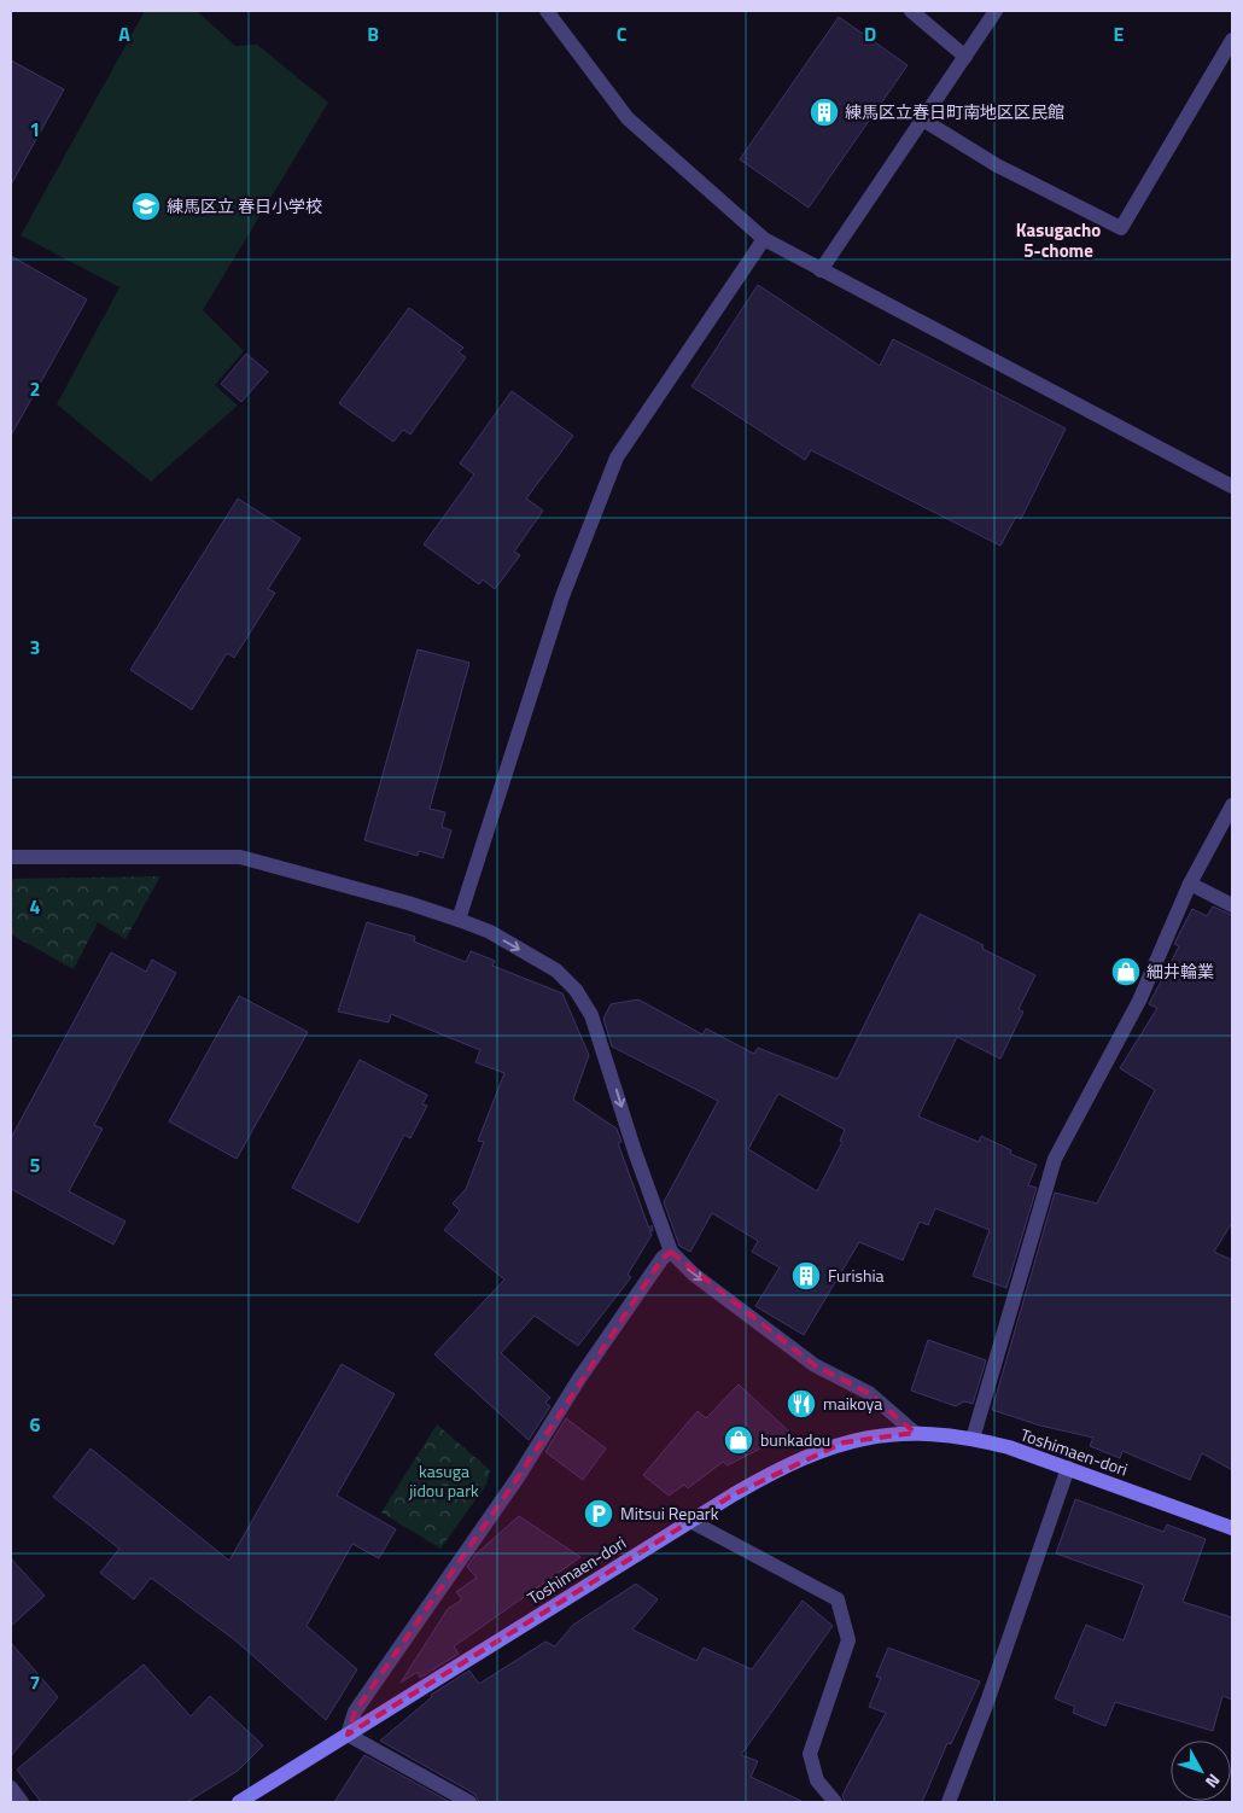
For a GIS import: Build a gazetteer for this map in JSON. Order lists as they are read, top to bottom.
{
  "streets": {
    "street": ["Toshimaen-dori"]
  },
  "districts": ["Kasugacho 5-chome"],
  "parks": ["kasuga jidou park"],
  "places": {
    "building": ["練馬区立春日町南地区区民館", "Furishia"],
    "school or university": ["練馬区立 春日小学校"],
    "shop": ["細井輪業", "bunkadou"],
    "restaurant": ["maikoya"],
    "parking": ["Mitsui Repark"]
  },
  "north": "bottom right",
  "grid": {
    "columns": [
      "A",
      "B",
      "C",
      "D",
      "E"
    ],
    "rows": [
      "1",
      "2",
      "3",
      "4",
      "5",
      "6",
      "7"
    ]
  }
}
